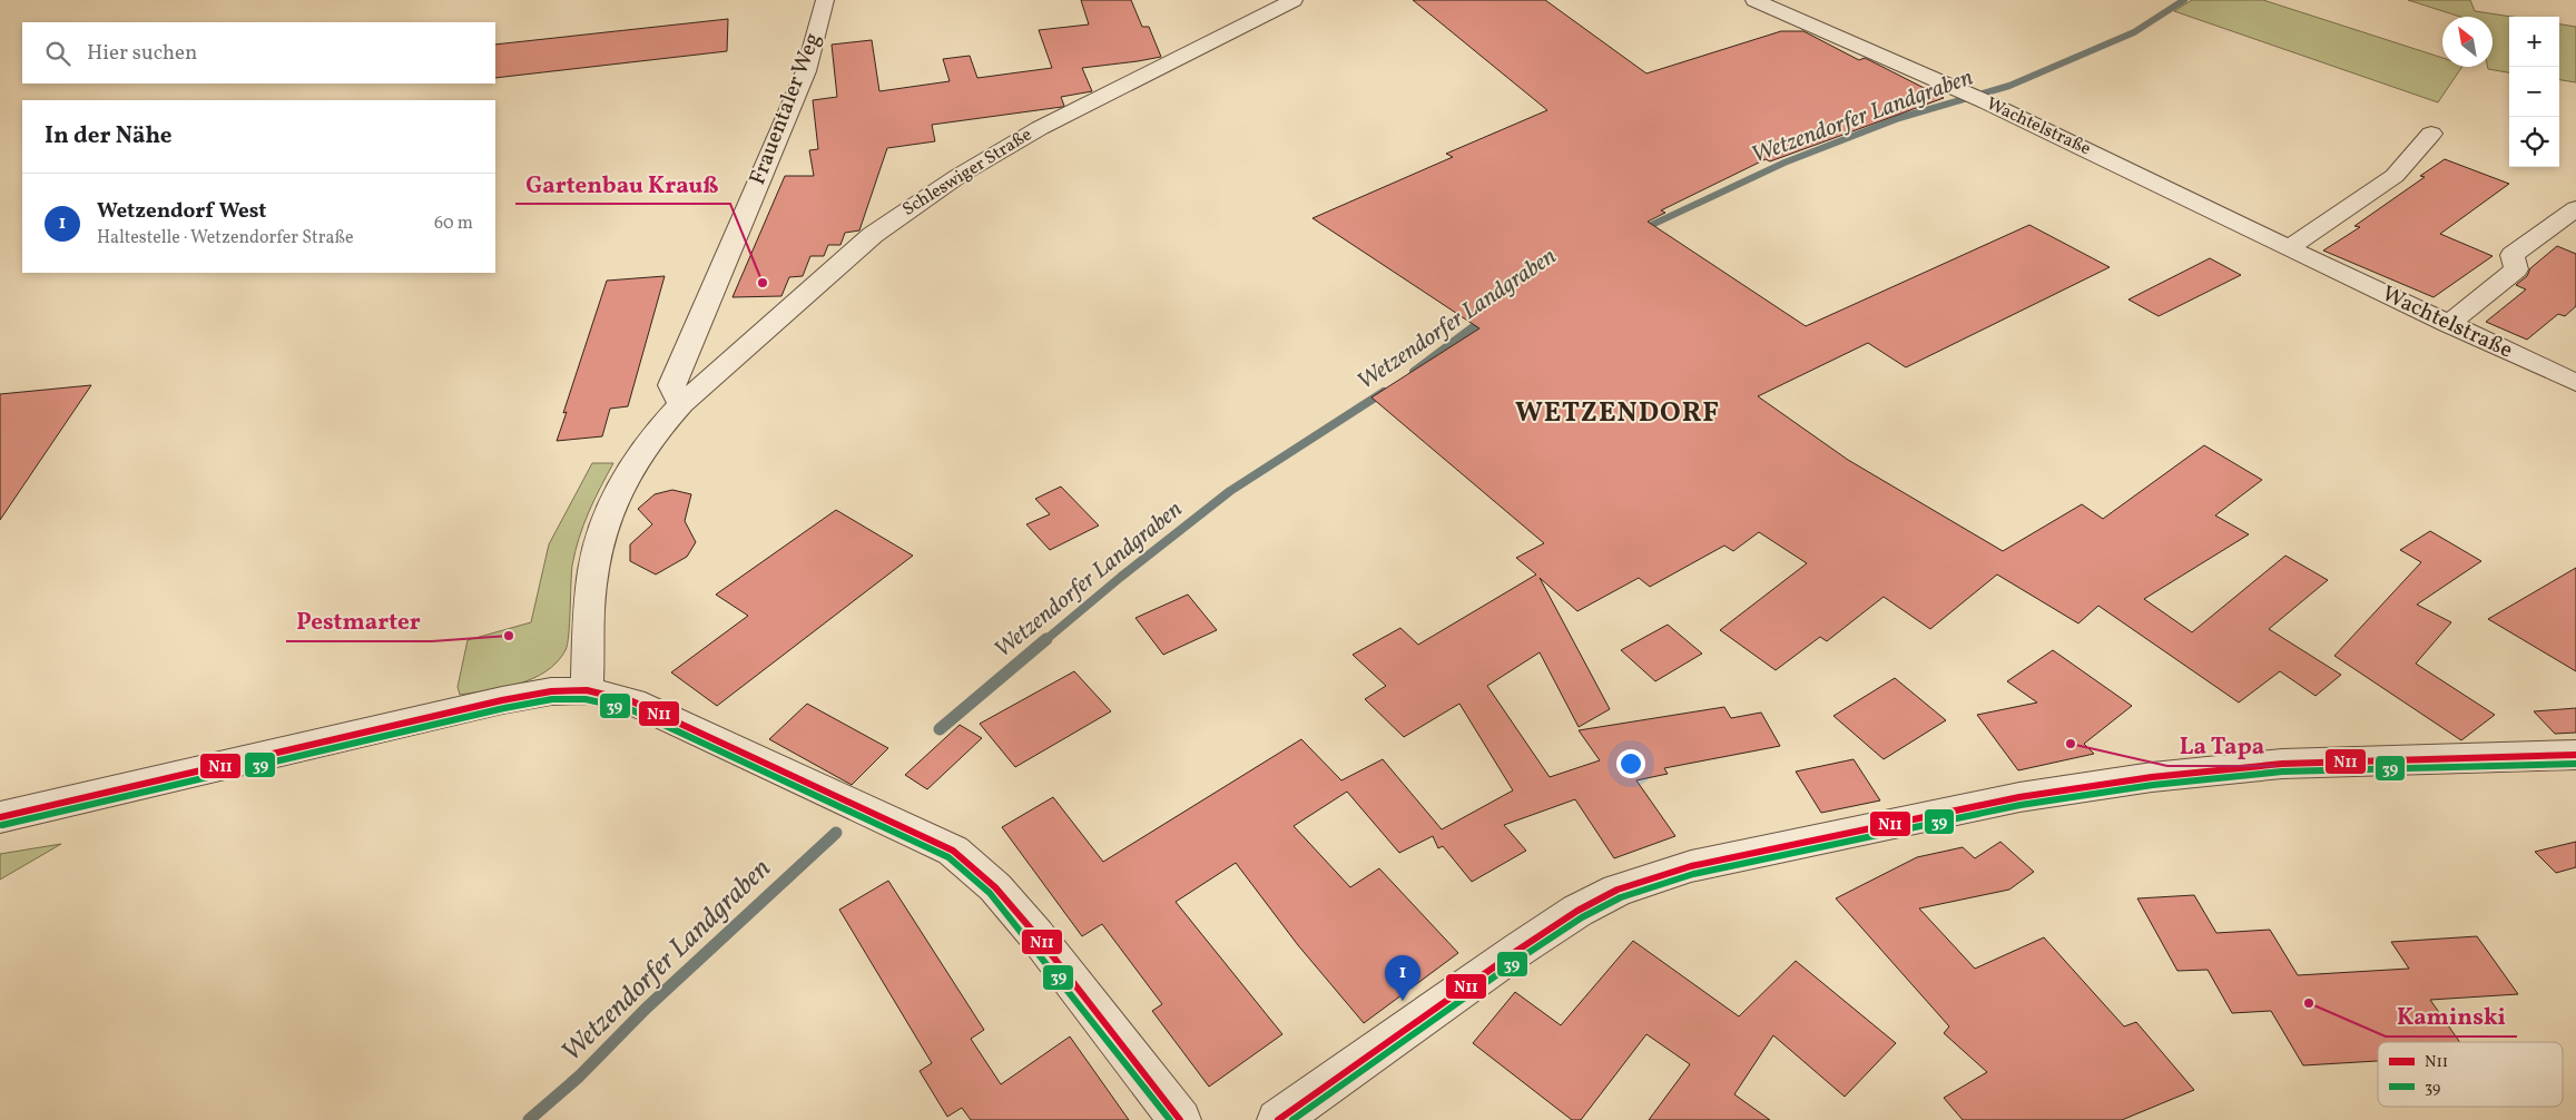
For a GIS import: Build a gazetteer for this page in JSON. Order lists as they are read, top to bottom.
{
  "streets": {
    "street": ["Frauentaler Weg", "Wachtelstraße", "Schleswiger Straße"]
  },
  "crossings": [
    ["Frauentaler Weg", "Schleswiger Straße"]
  ],
  "districts": ["WETZENDORF"],
  "water": ["Wetzendorfer Landgraben"],
  "places": [
    "Gartenbau Krauß",
    "Pestmarter",
    "La Tapa",
    "Kaminski"
  ],
  "lines": ["transit line N11", "transit line 39"],
  "legend": ["N11", "39"],
  "north": "top left",
  "page": {
    "map_buttons": ["+", "−"],
    "search": "Hier suchen",
    "heading": "In der Nähe",
    "list": [
      {
        "mark": "1",
        "name": "Wetzendorf West",
        "note": "Haltestelle · Wetzendorfer Straße",
        "value": "60 m"
      }
    ],
    "pins": "1"
  }
}
